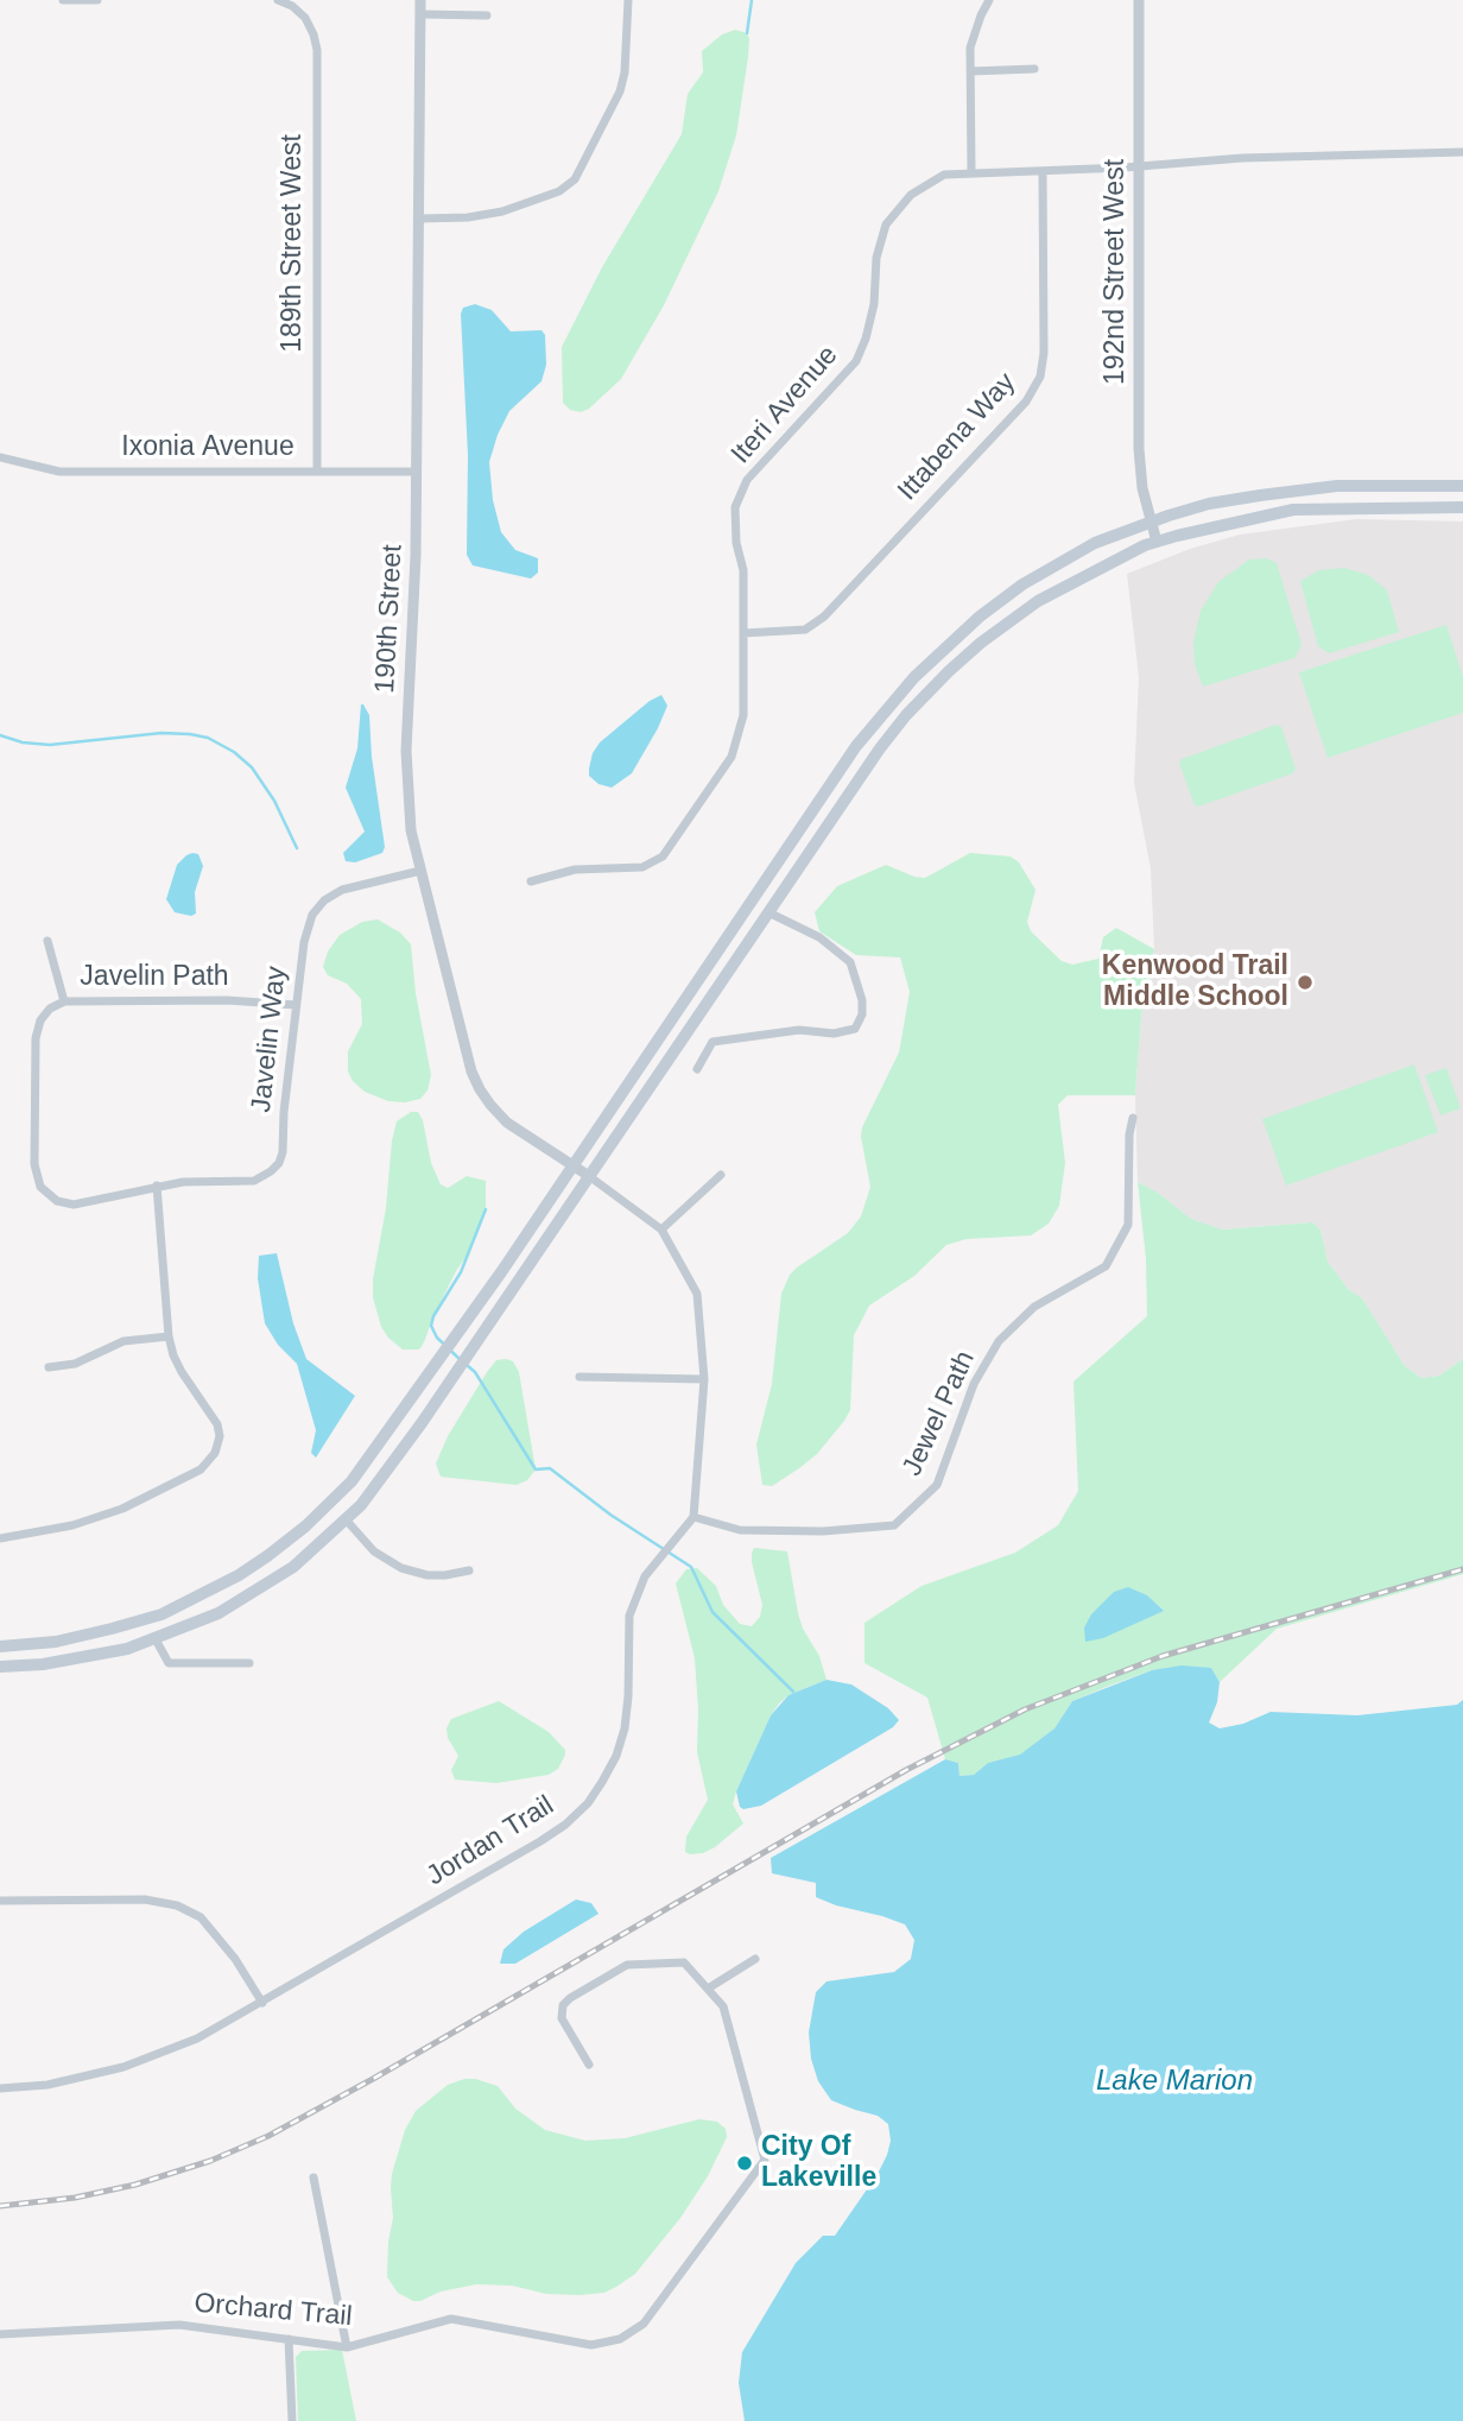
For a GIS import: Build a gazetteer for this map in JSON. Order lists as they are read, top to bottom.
{
  "streets": {
    "street": [
      "189th Street West",
      "192nd Street West",
      "Iteri Avenue",
      "Ittabena Way",
      "Ixonia Avenue",
      "190th Street",
      "Javelin Path",
      "Javelin Way",
      "Jewel Path",
      "Jordan Trail",
      "Orchard Trail"
    ]
  },
  "crossings": [
    ["189th Street West", "Ixonia Avenue"],
    ["192nd Street West", "Iteri Avenue"],
    ["Iteri Avenue", "Ittabena Way"],
    ["Ixonia Avenue", "190th Street"],
    ["190th Street", "Javelin Way"],
    ["Javelin Path", "Javelin Way"],
    ["Jewel Path", "Jordan Trail"]
  ],
  "water": ["Lake Marion"],
  "places": ["Kenwood Trail Middle School", "City Of Lakeville"]
}
